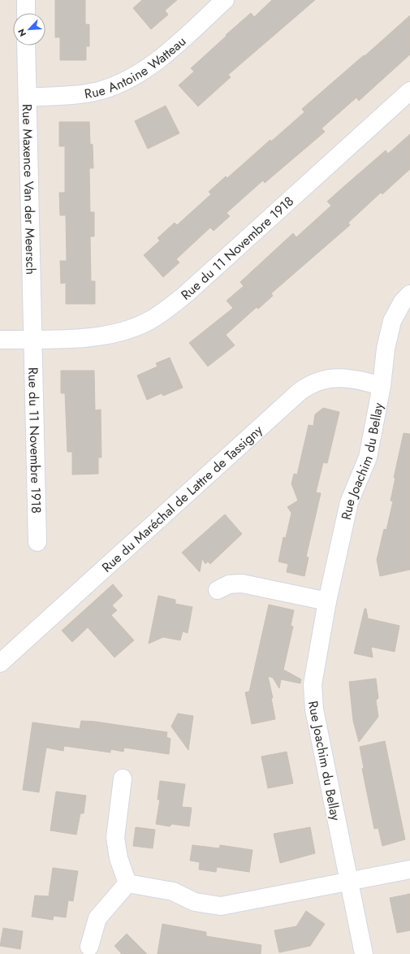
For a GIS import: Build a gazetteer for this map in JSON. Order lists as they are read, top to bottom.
{
  "streets": {
    "street": [
      "Rue Antoine Watteau",
      "Rue Maxence Van der Meersch",
      "Rue du 11 Novembre 1918",
      "Rue Joachim du Bellay",
      "Rue du Maréchal de Lattre de Tassigny"
    ]
  },
  "crossings": [
    ["Rue Antoine Watteau", "Rue Maxence Van der Meersch"],
    ["Rue Maxence Van der Meersch", "Rue du 11 Novembre 1918"],
    ["Rue Joachim du Bellay", "Rue du Maréchal de Lattre de Tassigny"]
  ],
  "north": "bottom left"
}
